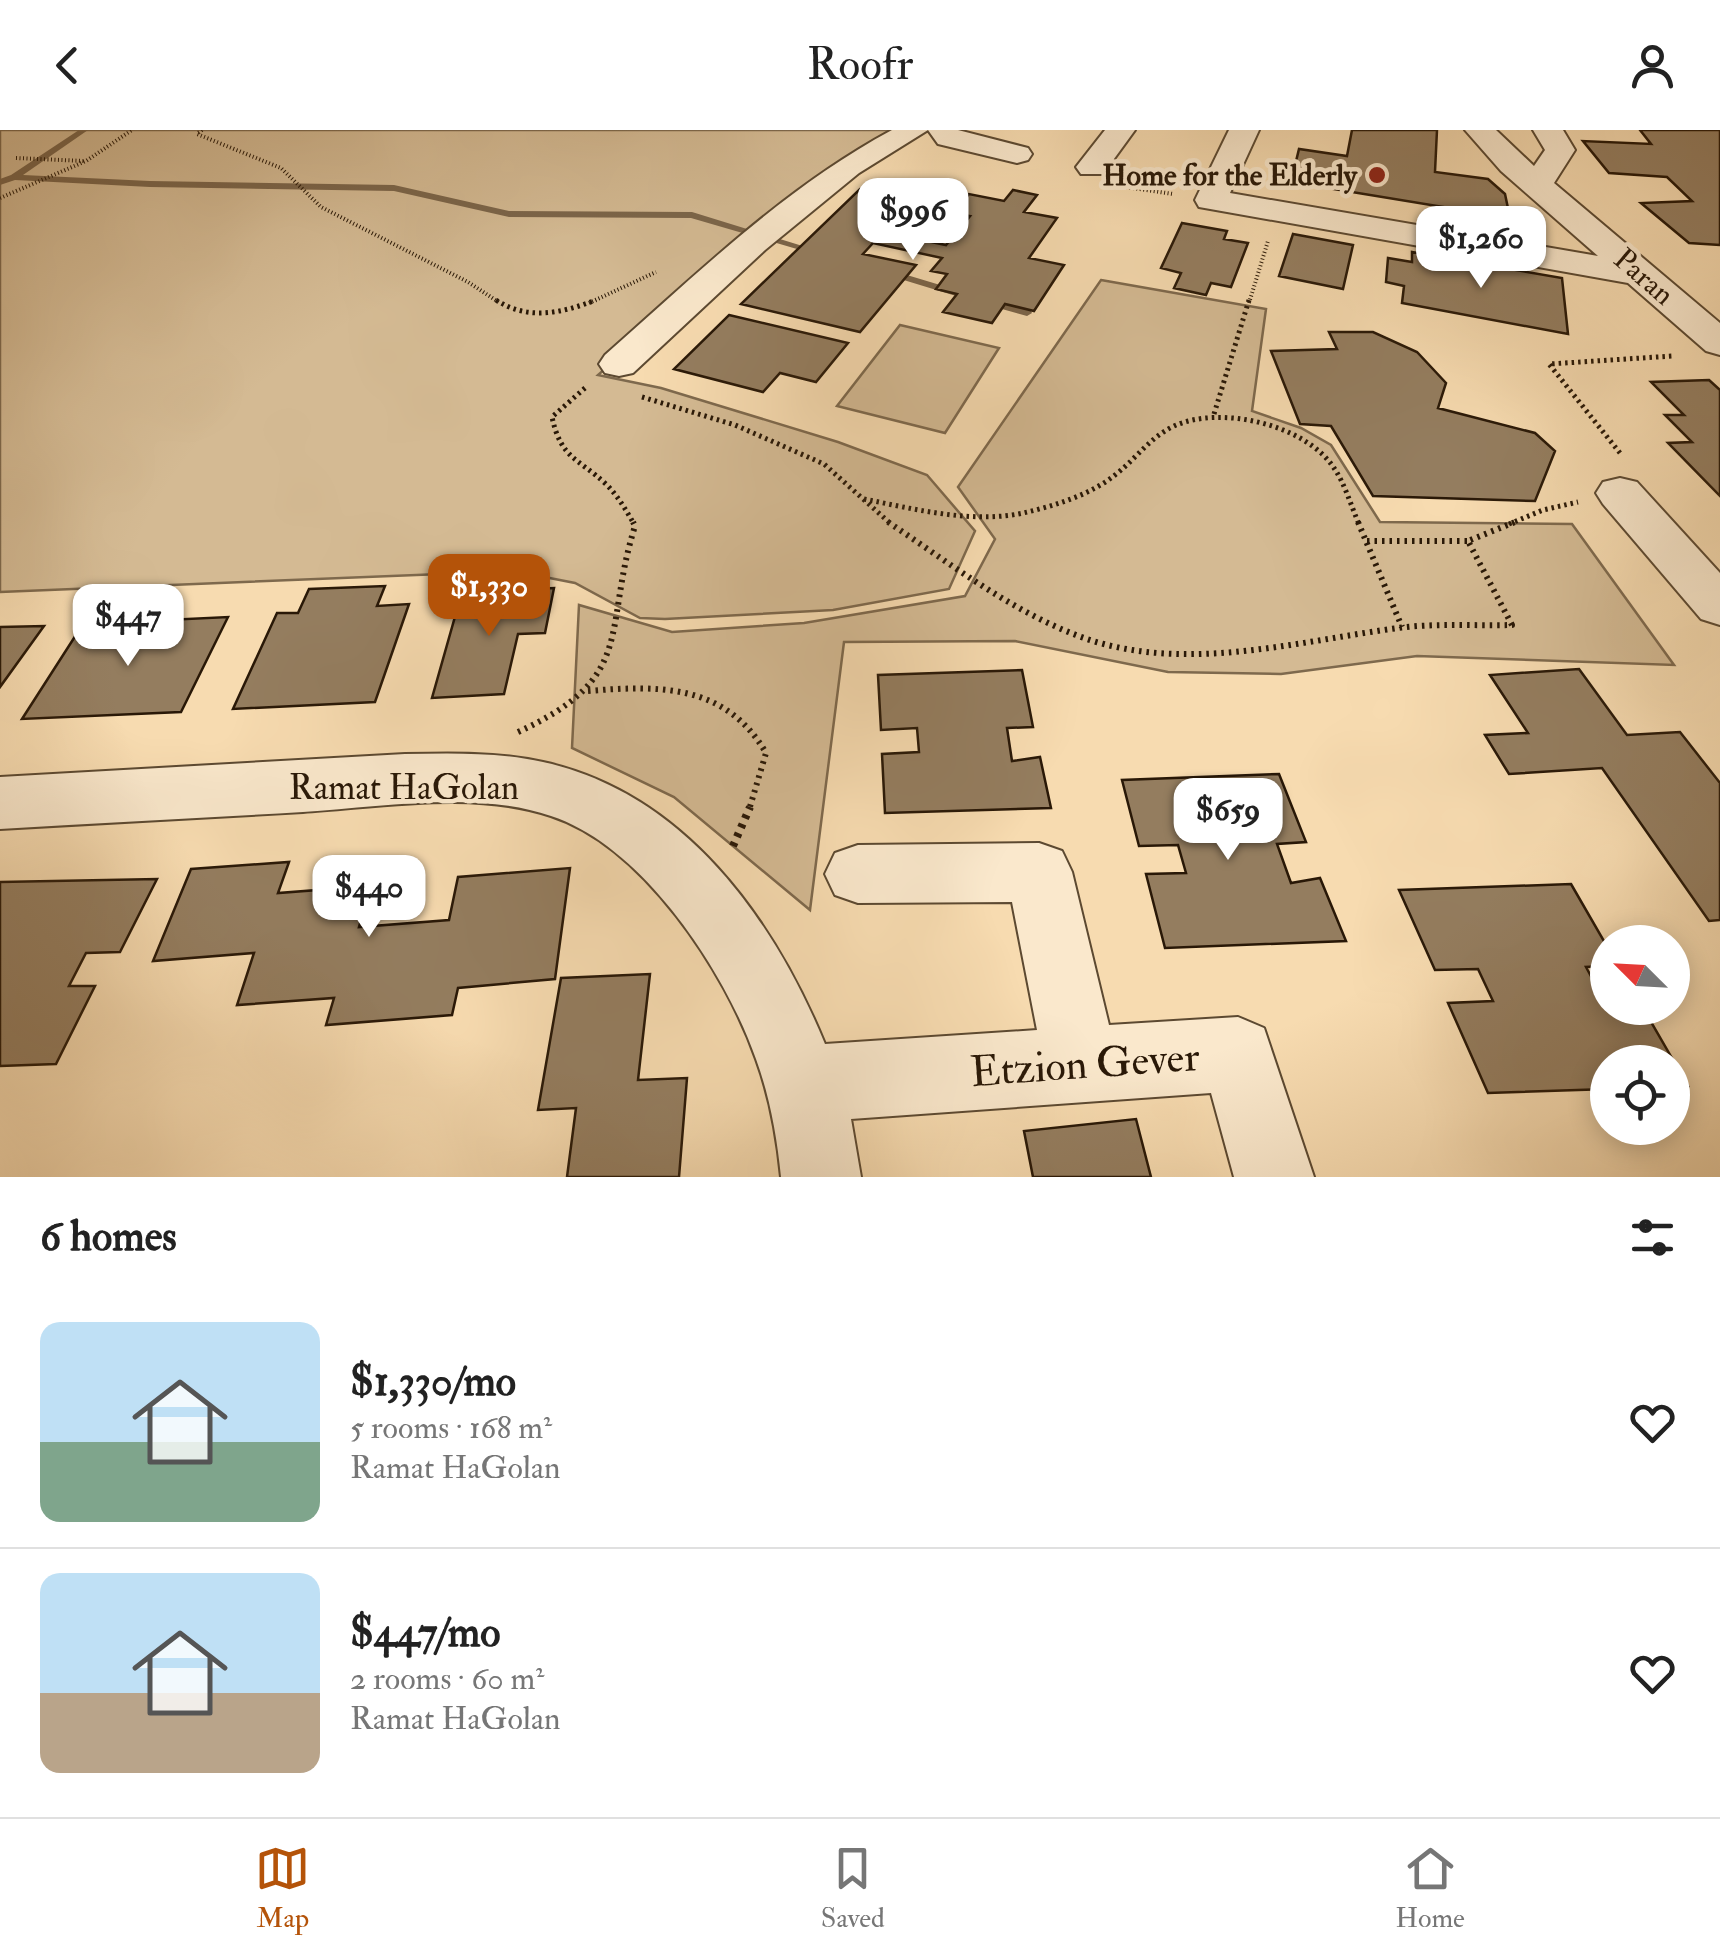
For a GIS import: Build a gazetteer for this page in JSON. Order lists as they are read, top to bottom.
{
  "streets": {
    "street": ["Paran", "Ramat HaGolan", "Etzion Gever"]
  },
  "crossings": [
    ["Ramat HaGolan", "Etzion Gever"]
  ],
  "places": ["Home for the Elderly"],
  "north": "top left",
  "page": {
    "header": "Roofr",
    "price": [
      "$996",
      "$1,260",
      "$1,330",
      "$447",
      "$659",
      "$440"
    ],
    "heading": "6 homes",
    "list": [
      {
        "name": "$1,330/mo",
        "note": "5 rooms · 168 m² · Ramat HaGolan"
      },
      {
        "name": "$447/mo",
        "note": "2 rooms · 60 m² · Ramat HaGolan"
      }
    ],
    "tabs": ["Map", "Saved", "Home"]
  }
}
